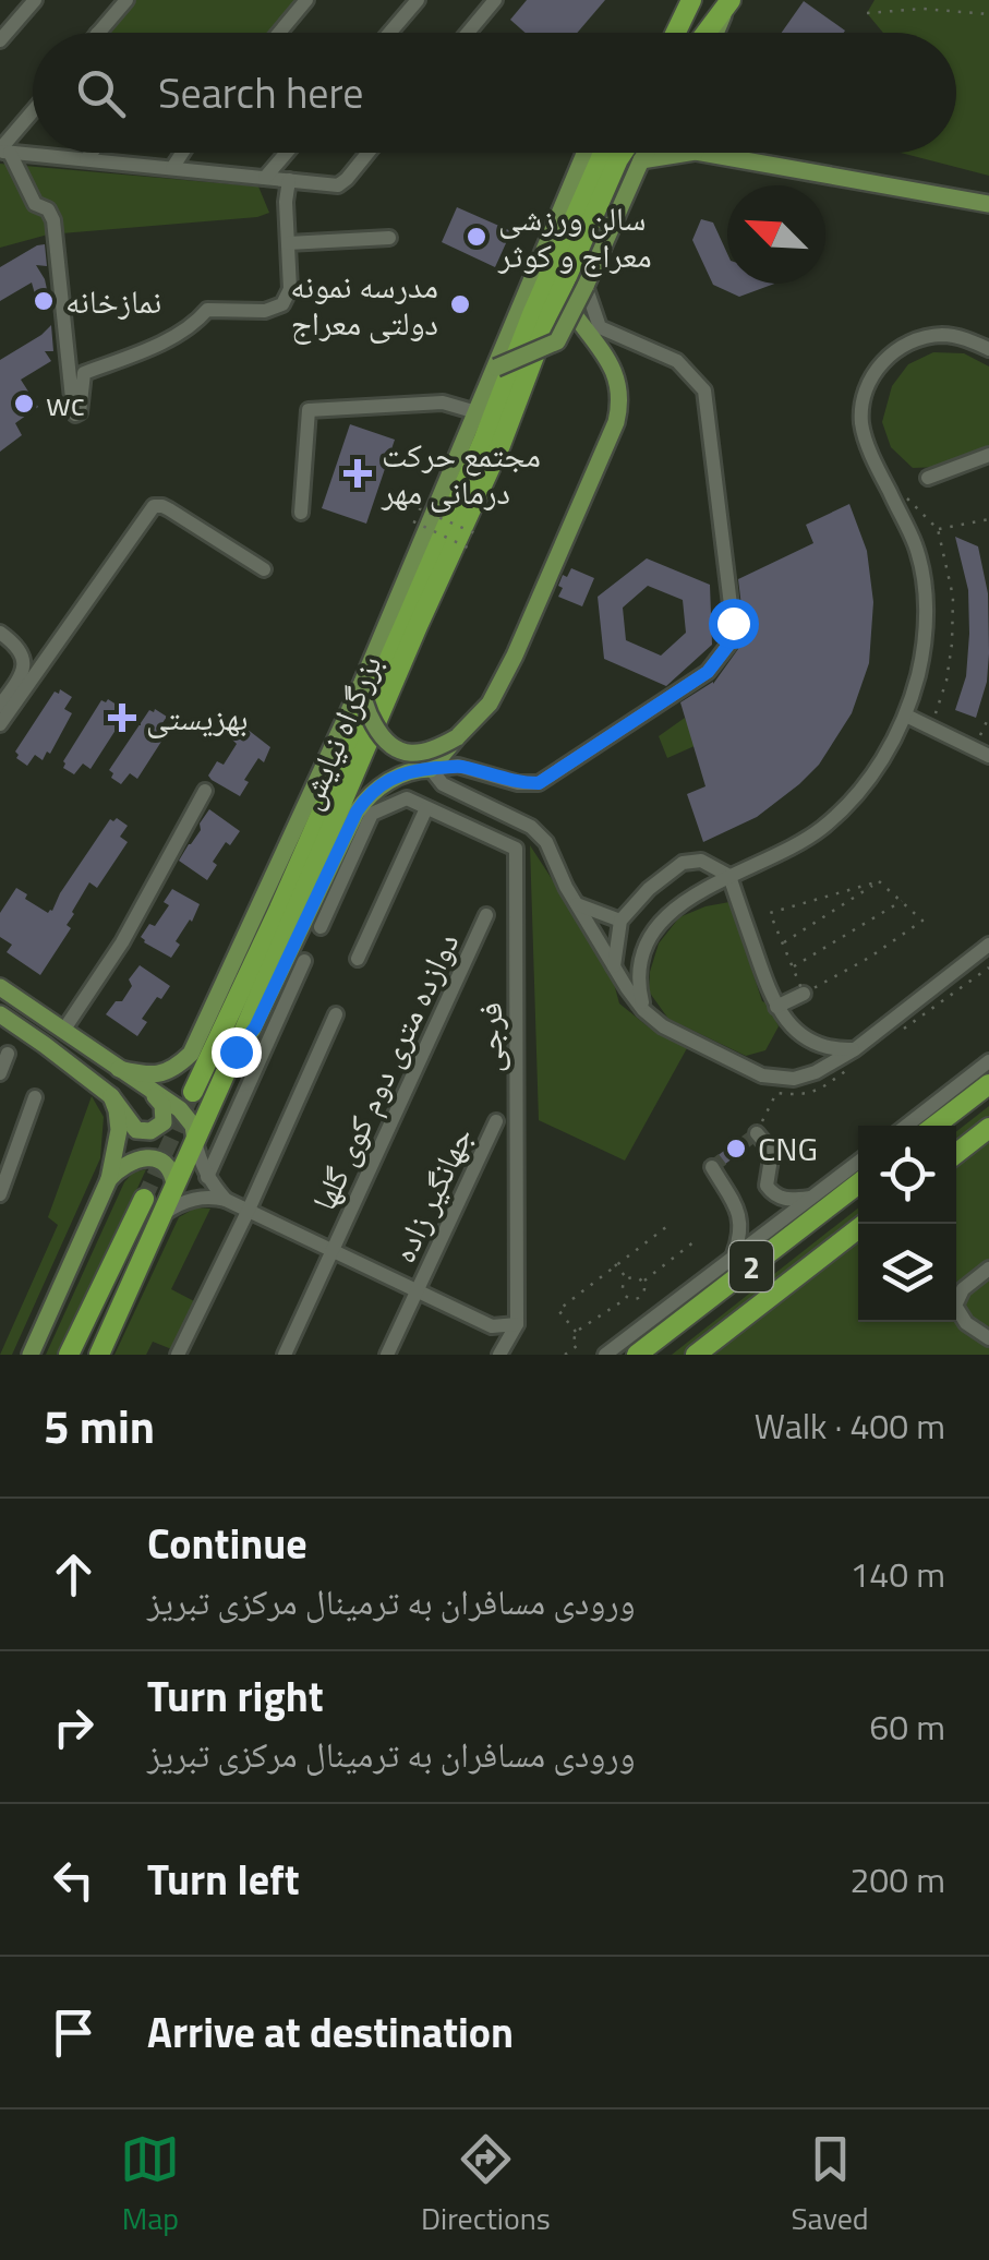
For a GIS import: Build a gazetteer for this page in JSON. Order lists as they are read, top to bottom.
{
  "streets": {
    "highway": ["بزرگراه نیایش", "2"],
    "street": ["فرجی", "دوازده متری دوم کوی گلها", "جهانگیر زاده"]
  },
  "places": {
    "other": [
      "سالن ورزشی معراج و کوثر",
      "نمازخانه",
      "مدرسه نمونه دولتی معراج",
      "wc",
      "CNG"
    ],
    "health": ["مجتمع حرکت درمانی مهر", "بهزیستی"]
  },
  "north": "top left",
  "page": {
    "search": "Search here",
    "heading": ["5 min", "Walk · 400 m"],
    "list": [
      ["Continue", "ورودی مسافران به ترمینال مرکزی تبریز", "140 m"],
      ["Turn right", "ورودی مسافران به ترمینال مرکزی تبریز", "60 m"],
      ["Turn left", "200 m"],
      "Arrive at destination"
    ],
    "nav": ["Map", "Directions", "Saved"]
  }
}
